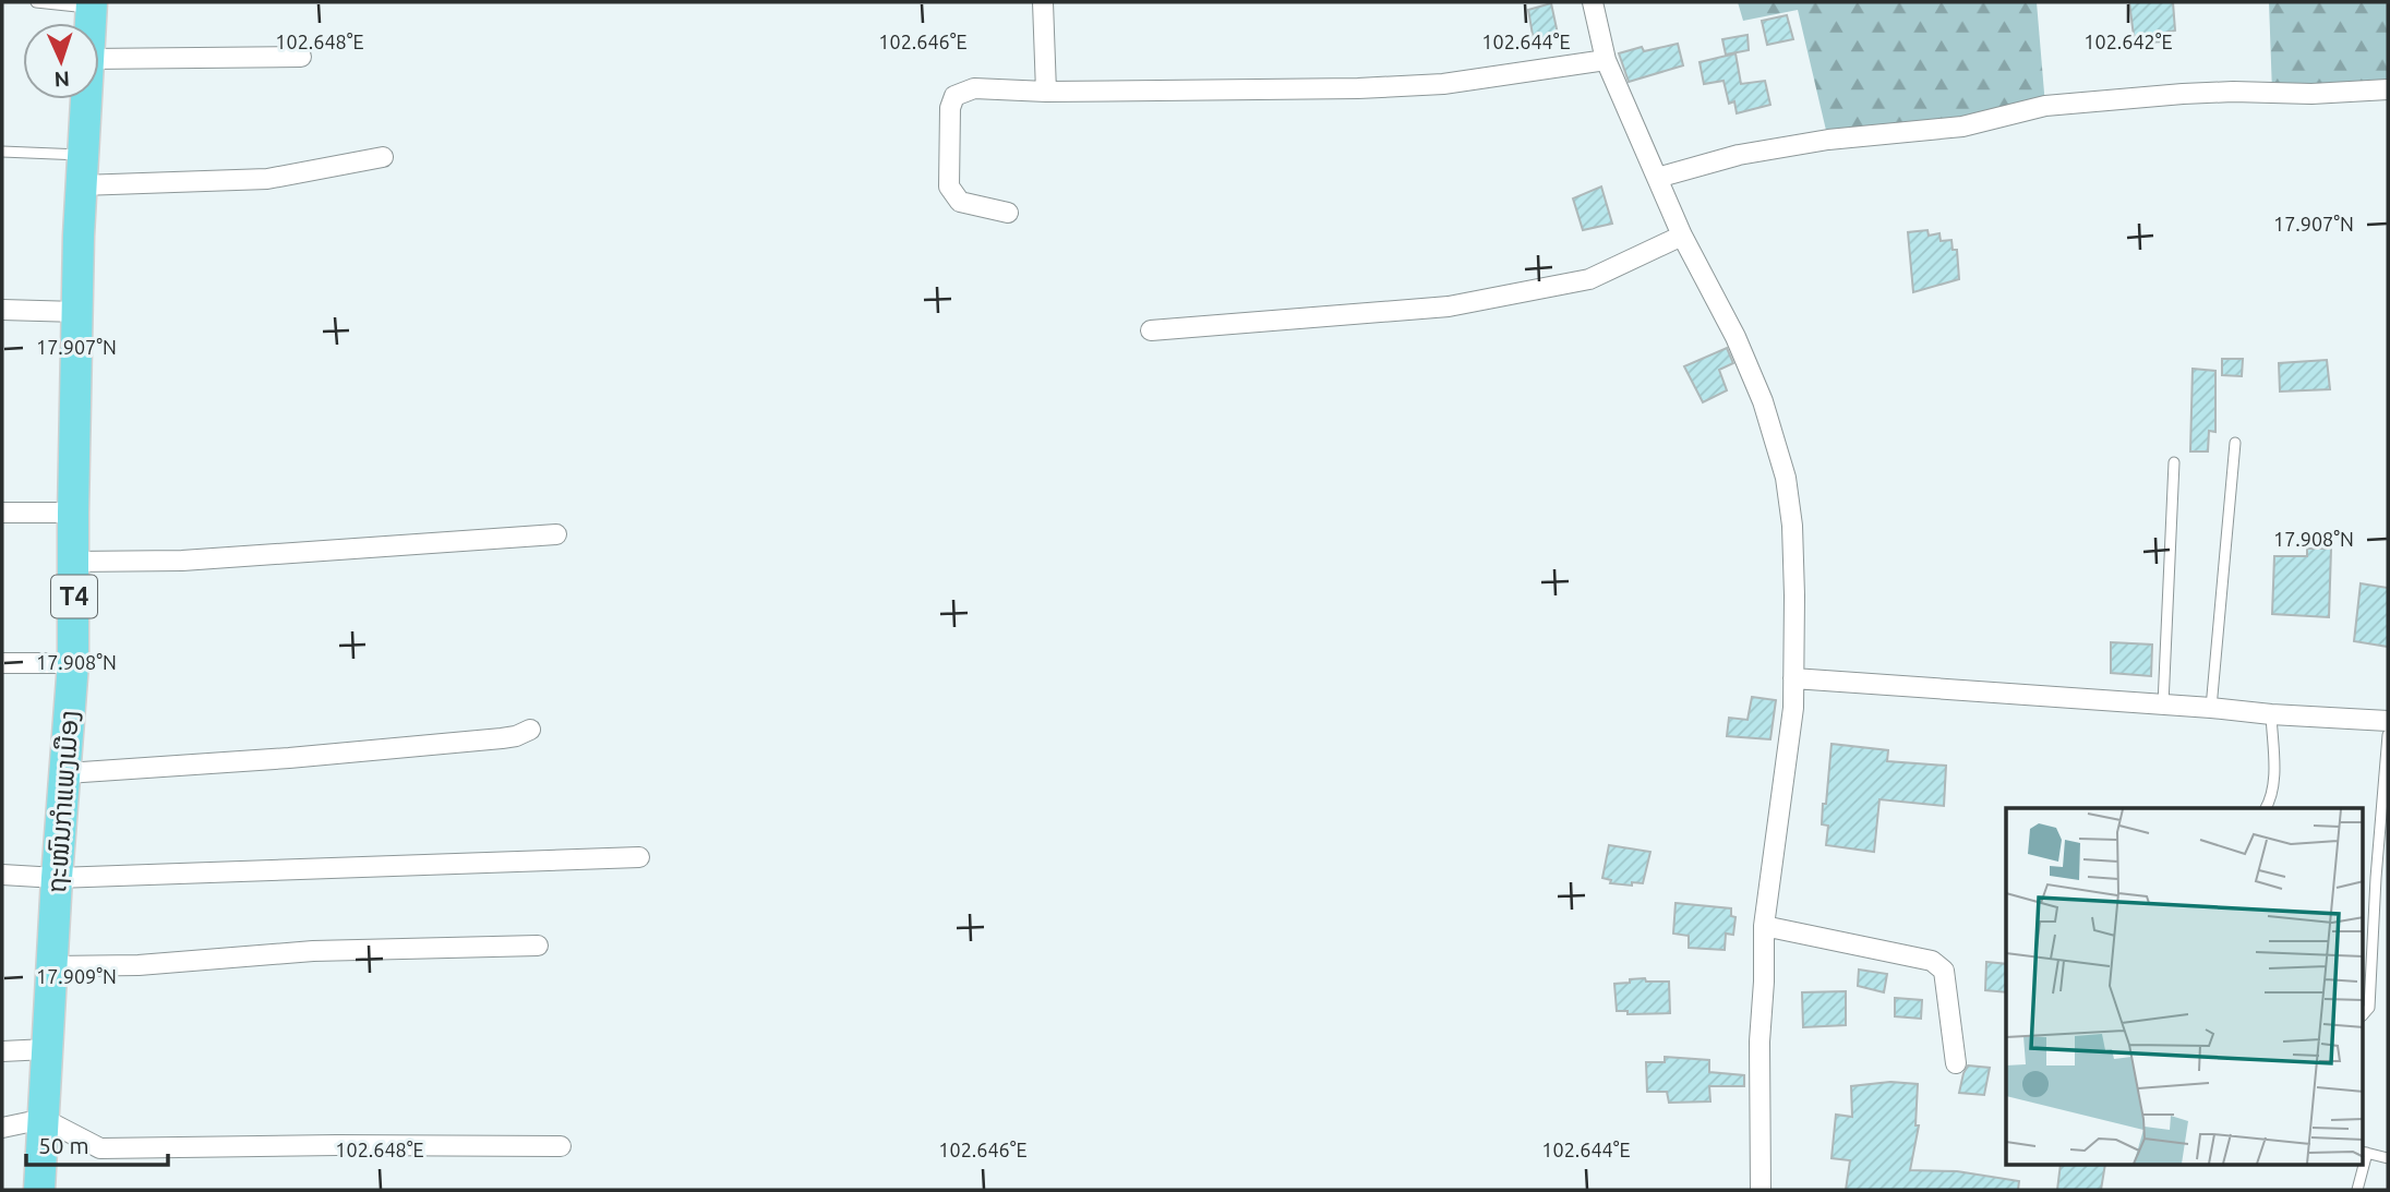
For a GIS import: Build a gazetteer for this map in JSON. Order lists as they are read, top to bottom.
{
  "streets": {
    "main road": ["T4", "ຖະໜົນກຳແພງເມືອງ"]
  },
  "scale_bar": "50 m",
  "north": "bottom",
  "coordinates": [
    "102.648°E",
    "102.644°E",
    "102.646°E",
    "102.642°E",
    "17.907°N",
    "17.908°N",
    "17.909°N"
  ]
}
